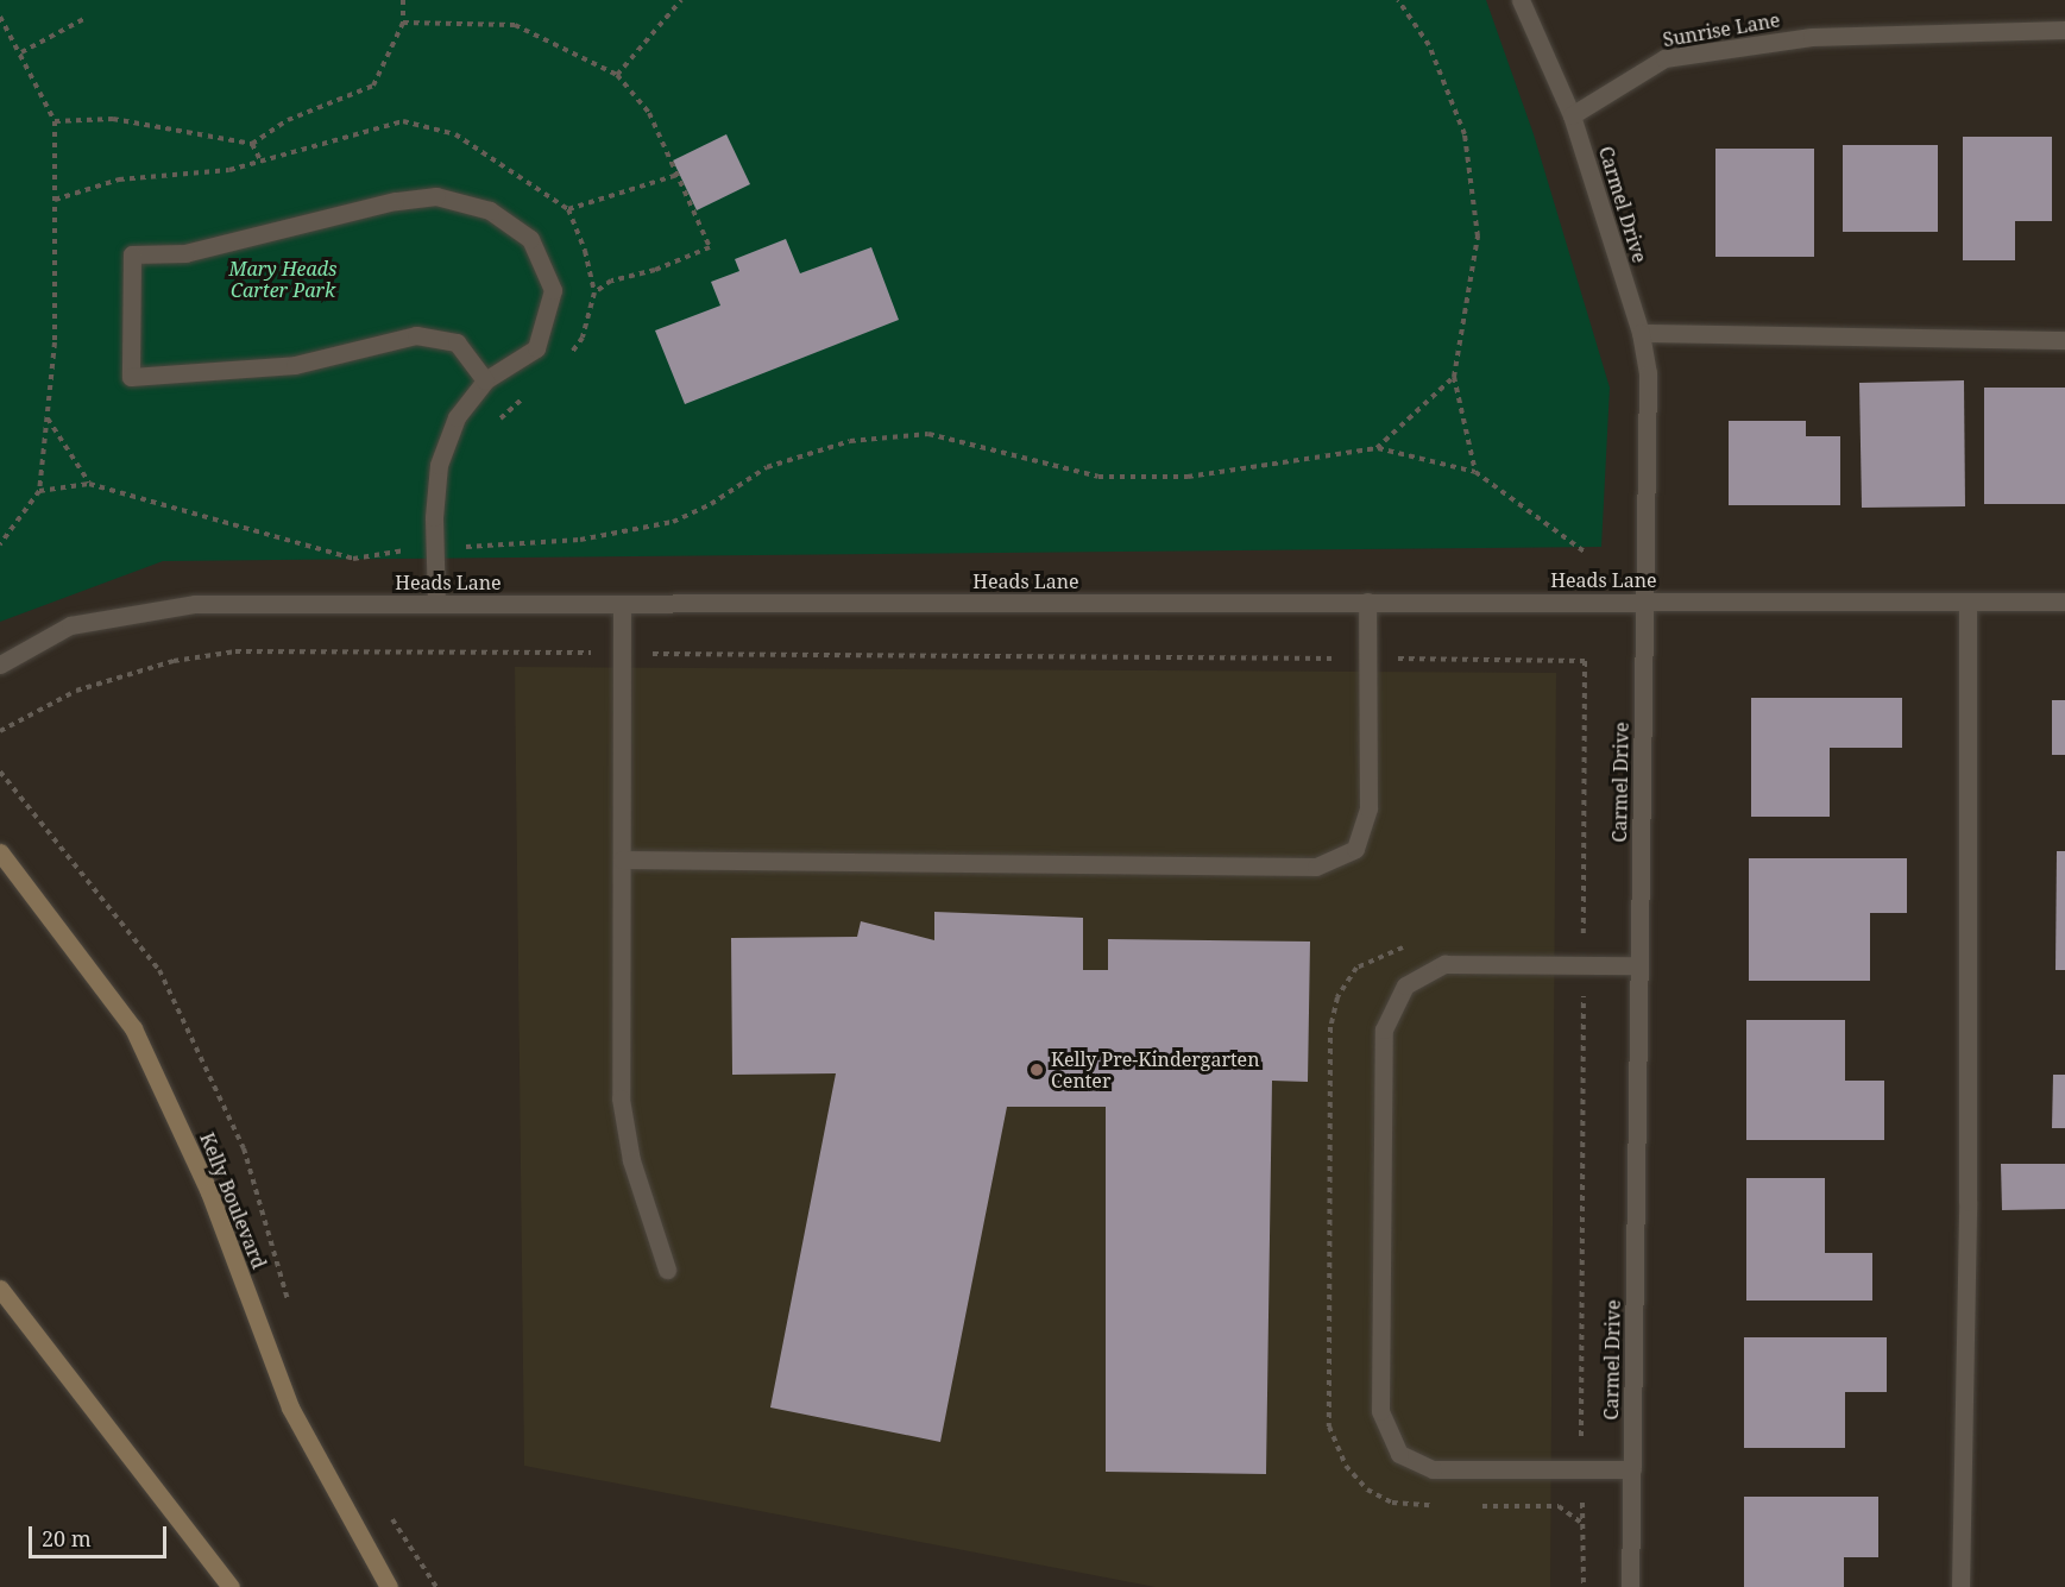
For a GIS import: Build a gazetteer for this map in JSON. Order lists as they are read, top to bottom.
{
  "streets": {
    "main road": ["Kelly Boulevard"],
    "street": ["Sunrise Lane", "Carmel Drive", "Heads Lane"]
  },
  "crossings": [
    ["Sunrise Lane", "Carmel Drive"],
    ["Carmel Drive", "Heads Lane"]
  ],
  "parks": ["Mary Heads Carter Park"],
  "places": ["Kelly Pre-Kindergarten Center"],
  "scale_bar": "20 m"
}
